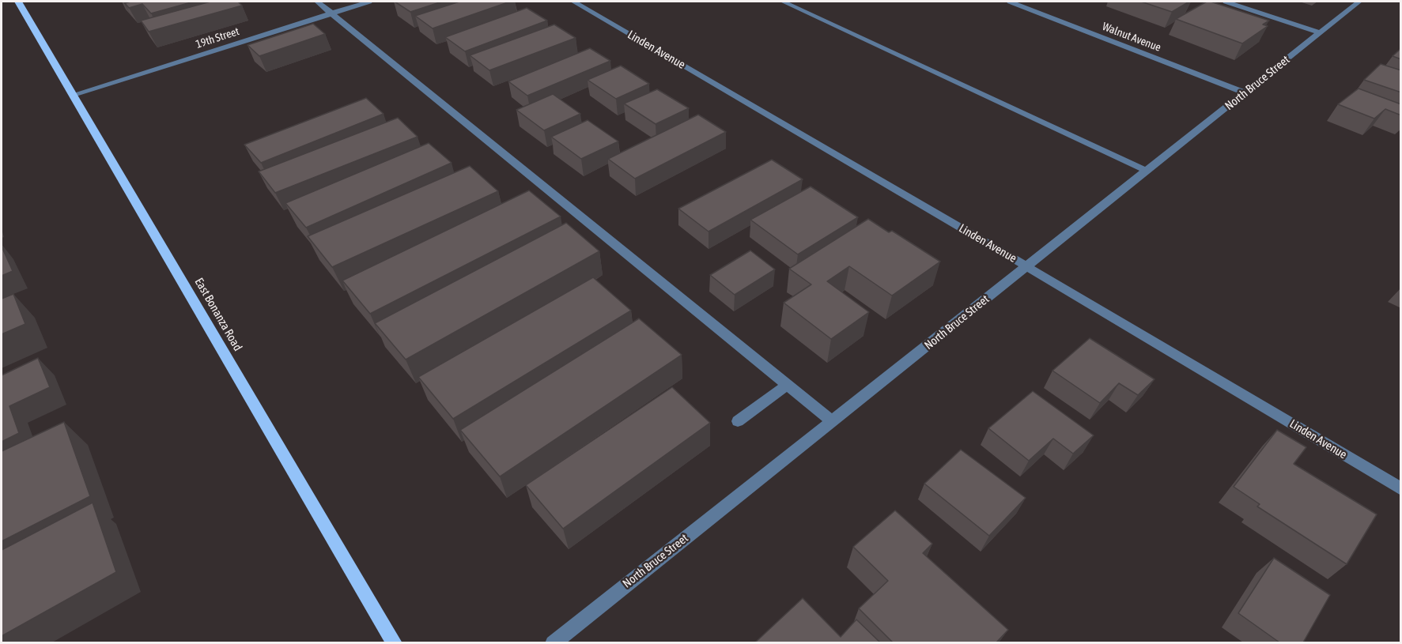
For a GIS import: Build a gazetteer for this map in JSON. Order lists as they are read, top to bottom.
{
  "streets": {
    "main road": ["East Bonanza Road"],
    "street": [
      "Walnut Avenue",
      "19th Street",
      "Linden Avenue",
      "North Bruce Street"
    ]
  },
  "crossings": [
    ["Walnut Avenue", "North Bruce Street"],
    ["19th Street", "East Bonanza Road"],
    ["Linden Avenue", "North Bruce Street"]
  ]
}
